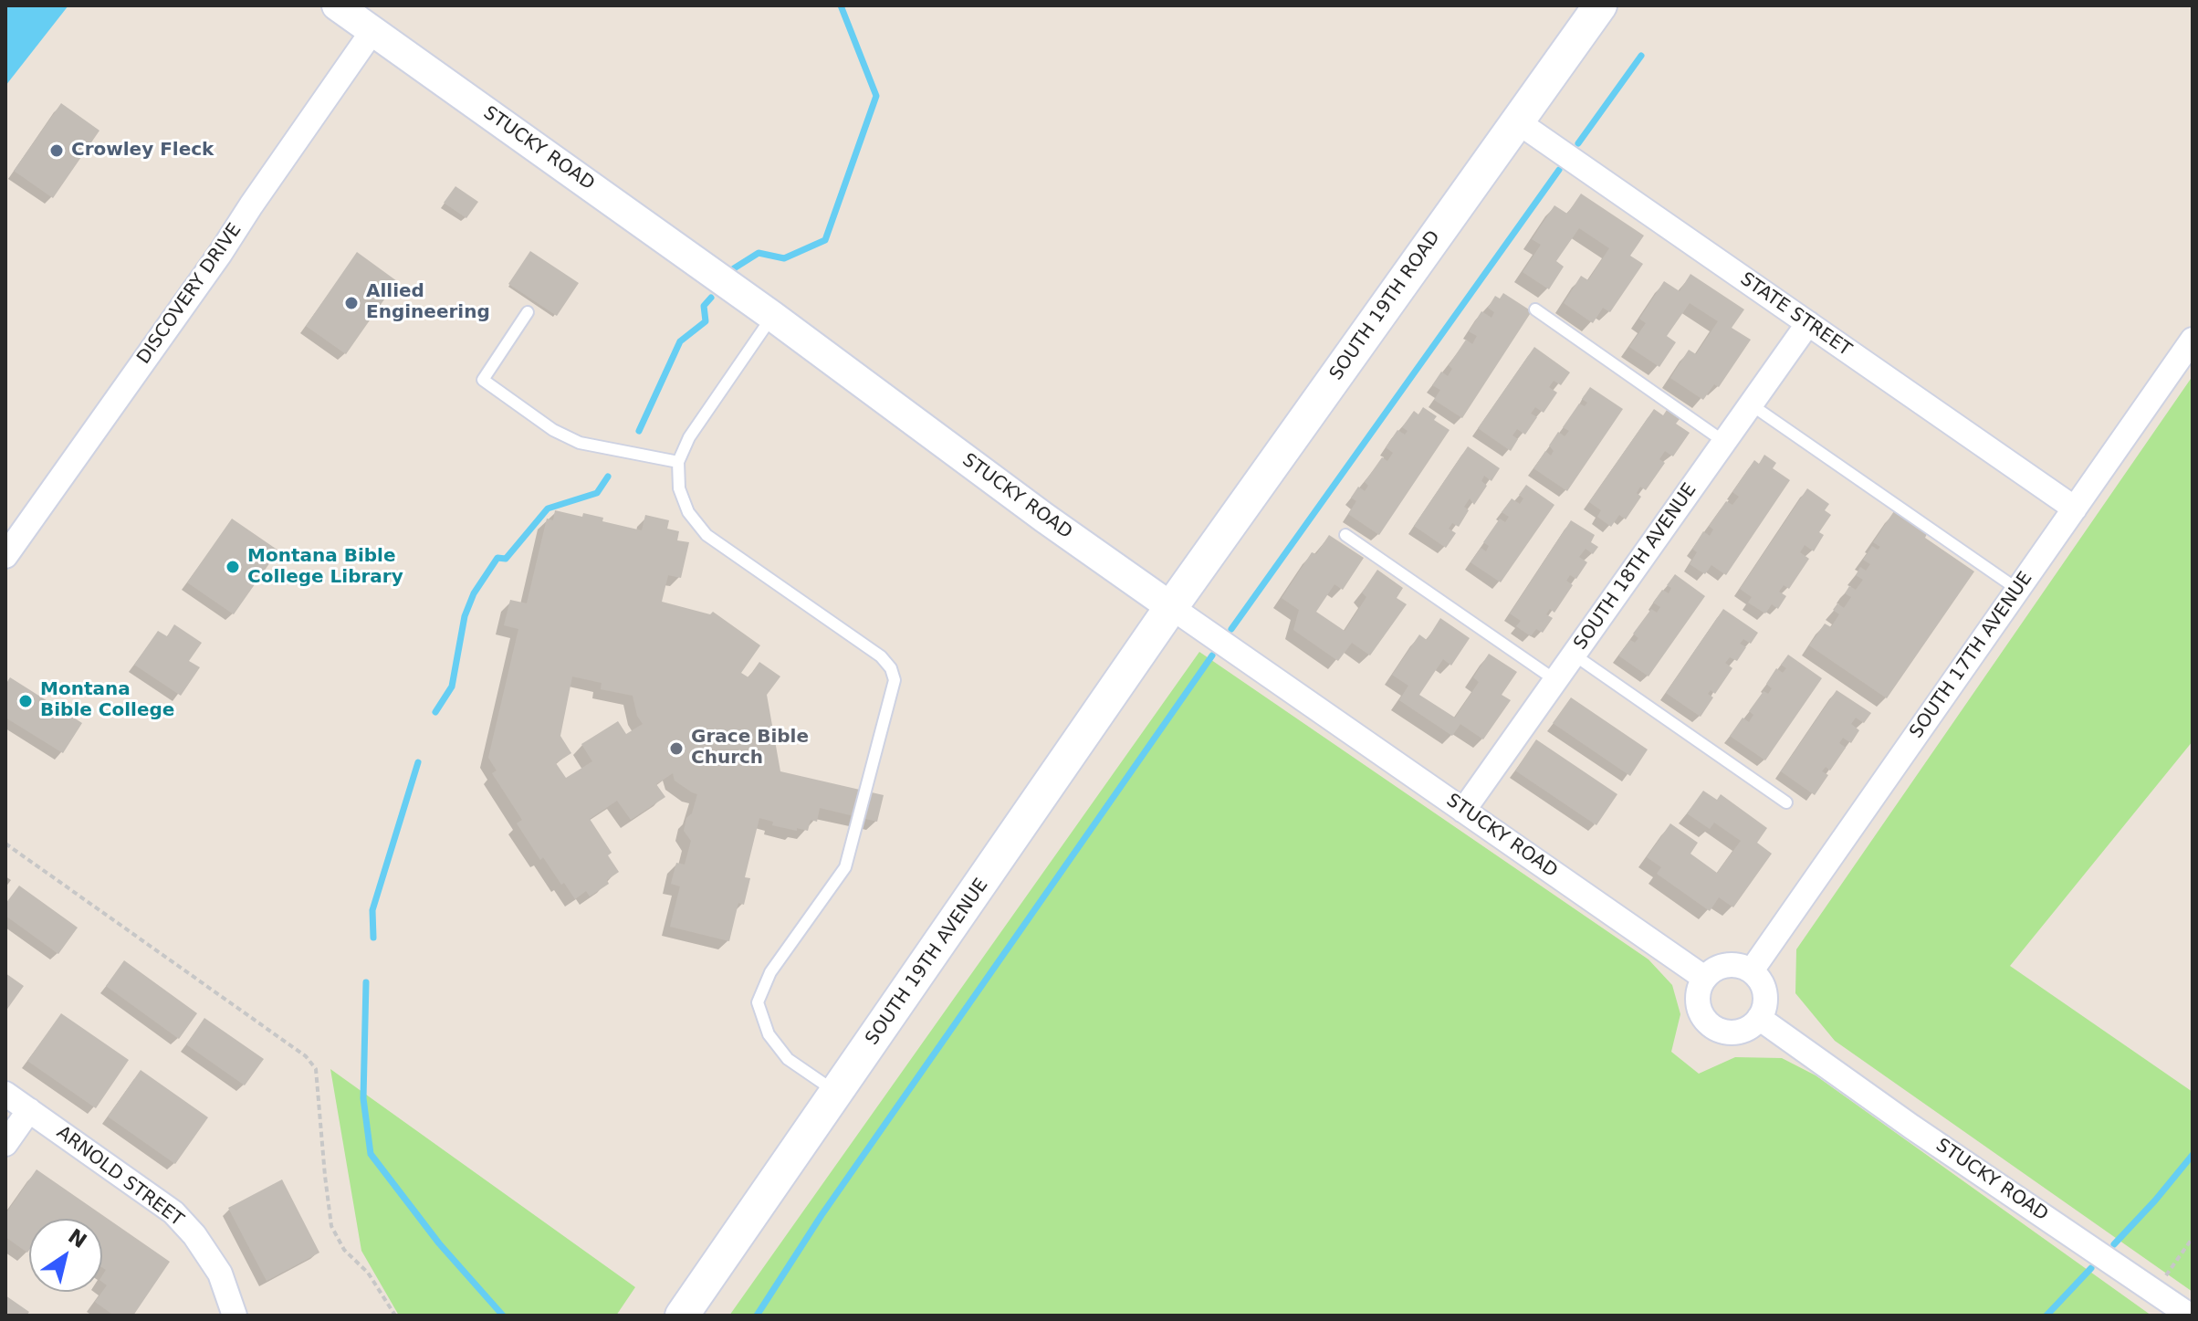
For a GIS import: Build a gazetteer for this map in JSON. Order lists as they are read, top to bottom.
{
  "streets": {
    "main road": ["SOUTH 19TH ROAD", "SOUTH 19TH AVENUE"],
    "street": [
      "STUCKY ROAD",
      "DISCOVERY DRIVE",
      "STATE STREET",
      "SOUTH 18TH AVENUE",
      "SOUTH 17TH AVENUE",
      "ARNOLD STREET"
    ]
  },
  "crossings": [
    ["STUCKY ROAD", "DISCOVERY DRIVE"],
    ["STUCKY ROAD", "SOUTH 19TH ROAD"],
    ["STUCKY ROAD", "SOUTH 18TH AVENUE"],
    ["STUCKY ROAD", "SOUTH 17TH AVENUE"],
    ["STUCKY ROAD", "SOUTH 19TH AVENUE"],
    ["SOUTH 19TH ROAD", "STATE STREET"],
    ["SOUTH 19TH ROAD", "SOUTH 19TH AVENUE"],
    ["STATE STREET", "SOUTH 18TH AVENUE"],
    ["STATE STREET", "SOUTH 17TH AVENUE"]
  ],
  "places": [
    "Crowley Fleck",
    "Allied Engineering",
    "Montana Bible College Library",
    "Montana Bible College",
    "Grace Bible Church"
  ],
  "north": "top right"
}
